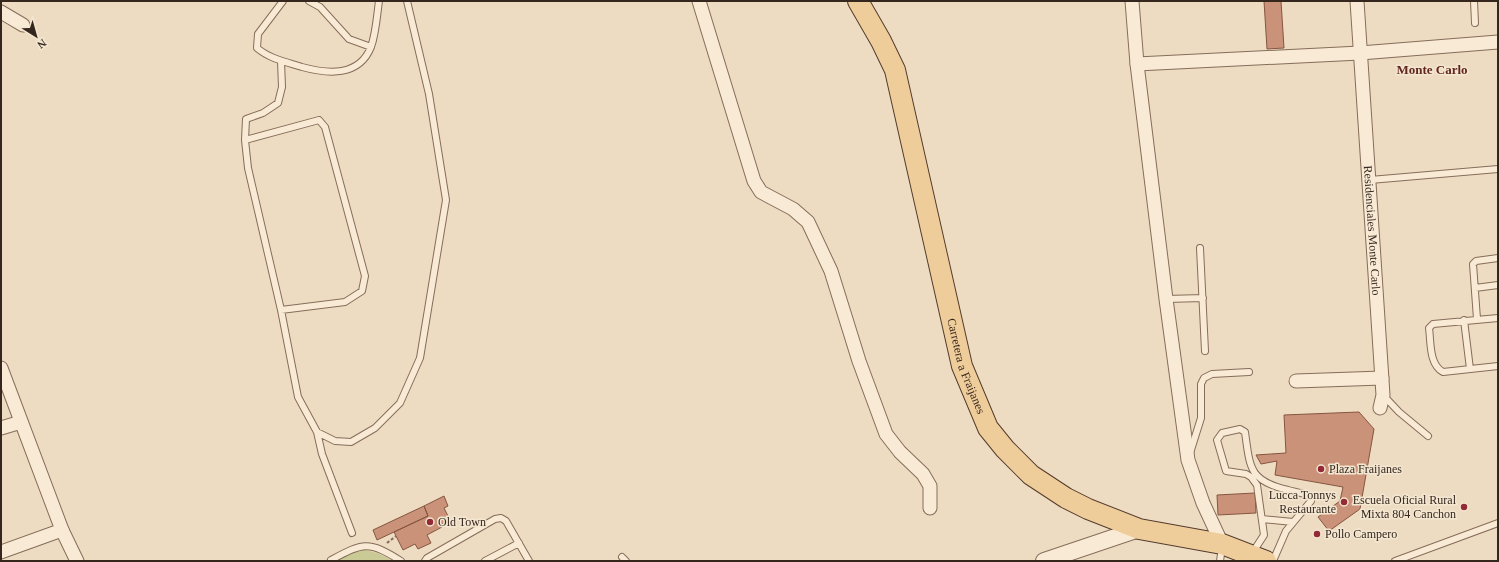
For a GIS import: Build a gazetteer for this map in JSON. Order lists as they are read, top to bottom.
{
  "streets": {
    "main road": ["Carretera a Fraijanes"],
    "street": ["Residenciales Monte Carlo"]
  },
  "districts": ["Monte Carlo"],
  "places": [
    "Plaza Fraijanes",
    "Lucca Tonnys Restaurante",
    "Escuela Oficial Rural Mixta 804 Canchon",
    "Old Town",
    "Pollo Campero"
  ],
  "north": "bottom right"
}
